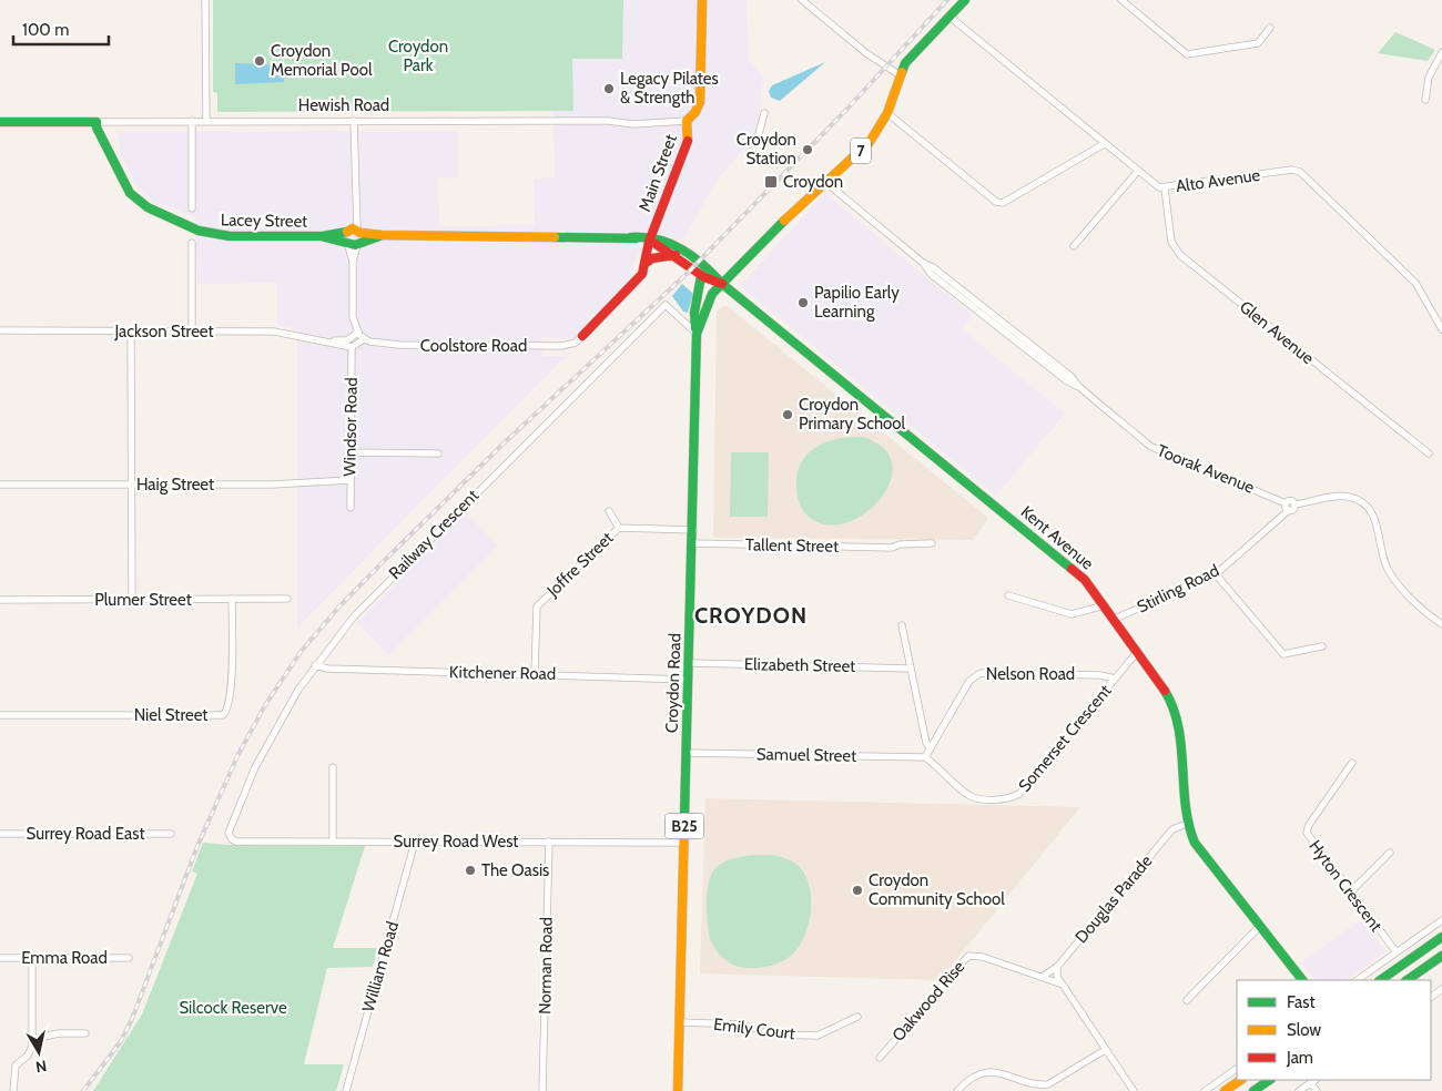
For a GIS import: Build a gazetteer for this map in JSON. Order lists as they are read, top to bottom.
{
  "streets": {
    "main road": [
      "Hewish Road",
      "7",
      "Main Street",
      "Lacey Street",
      "Kent Avenue",
      "Croydon Road",
      "B25"
    ],
    "street": [
      "Alto Avenue",
      "Jackson Street",
      "Glen Avenue",
      "Coolstore Road",
      "Windsor Road",
      "Toorak Avenue",
      "Haig Street",
      "Railway Crescent",
      "Tallent Street",
      "Joffre Street",
      "Stirling Road",
      "Plumer Street",
      "Elizabeth Street",
      "Kitchener Road",
      "Nelson Road",
      "Niel Street",
      "Somerset Crescent",
      "Samuel Street",
      "Surrey Road East",
      "Surrey Road West",
      "Hyton Crescent",
      "Douglas Parade",
      "Emma Road",
      "Norman Road",
      "William Road",
      "Oakwood Rise",
      "Emily Court"
    ]
  },
  "crossings": [
    ["Hewish Road", "Main Street"],
    ["Hewish Road", "Lacey Street"],
    ["7", "Alto Avenue"],
    ["7", "Toorak Avenue"],
    ["7", "Kent Avenue"],
    ["7", "Croydon Road"],
    ["Main Street", "Lacey Street"],
    ["Main Street", "Coolstore Road"],
    ["Main Street", "Kent Avenue"],
    ["Alto Avenue", "Glen Avenue"],
    ["Lacey Street", "Kent Avenue"],
    ["Windsor Road", "Haig Street"],
    ["Toorak Avenue", "Stirling Road"],
    ["Railway Crescent", "Kitchener Road"],
    ["Railway Crescent", "Croydon Road"],
    ["Railway Crescent", "Surrey Road West"],
    ["Kent Avenue", "Stirling Road"],
    ["Kent Avenue", "Croydon Road"],
    ["Kent Avenue", "Somerset Crescent"],
    ["Kent Avenue", "Douglas Parade"],
    ["Tallent Street", "Croydon Road"],
    ["Joffre Street", "Kitchener Road"],
    ["Joffre Street", "Croydon Road"],
    ["Plumer Street", "Niel Street"],
    ["Elizabeth Street", "Croydon Road"],
    ["Kitchener Road", "Croydon Road"],
    ["Nelson Road", "Somerset Crescent"],
    ["Nelson Road", "Samuel Street"],
    ["Croydon Road", "Samuel Street"],
    ["Croydon Road", "Surrey Road West"],
    ["Croydon Road", "Emily Court"],
    ["Somerset Crescent", "Samuel Street"],
    ["Surrey Road West", "Norman Road"],
    ["Surrey Road West", "William Road"],
    ["Douglas Parade", "Oakwood Rise"]
  ],
  "districts": ["CROYDON"],
  "parks": ["Croydon Park", "Silcock Reserve"],
  "places": {
    "other": [
      "Croydon Memorial Pool",
      "Legacy Pilates & Strength",
      "Croydon Station",
      "Papilio Early Learning",
      "Croydon Primary School",
      "The Oasis",
      "Croydon Community School"
    ],
    "transit": ["Croydon"]
  },
  "legend": ["Fast", "Slow", "Jam"],
  "scale_bar": "100 m",
  "north": "bottom"
}
